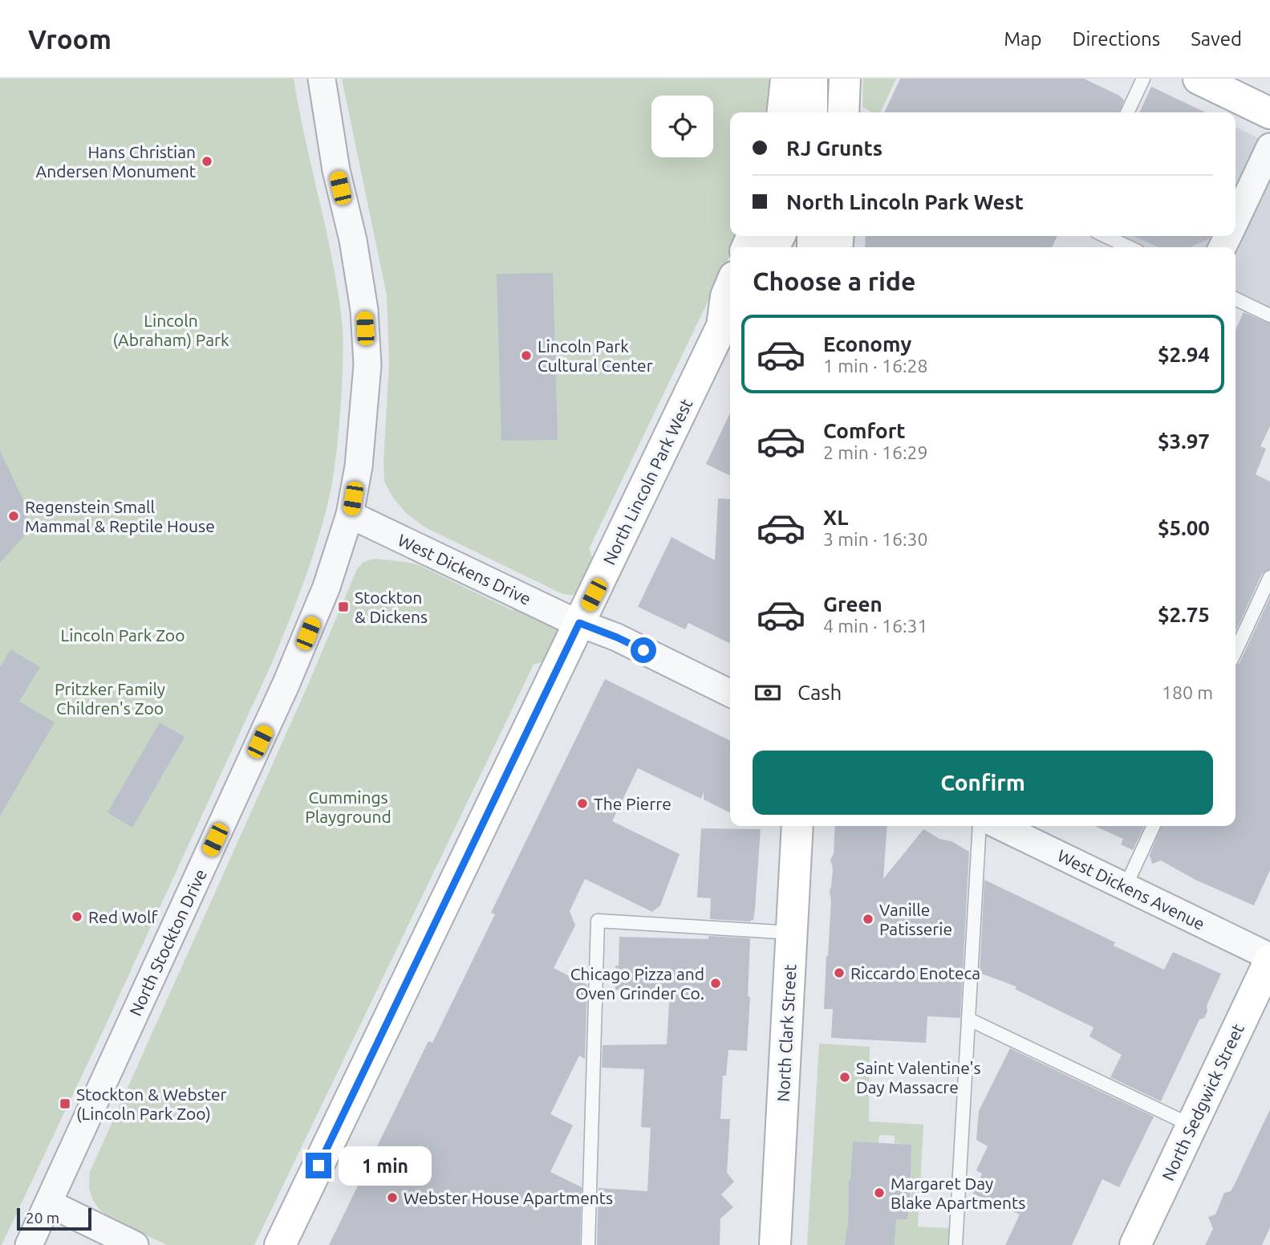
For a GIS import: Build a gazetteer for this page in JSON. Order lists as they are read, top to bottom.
{
  "streets": {
    "street": [
      "North Lincoln Park West",
      "West Dickens Drive",
      "West Dickens Avenue",
      "North Stockton Drive",
      "North Clark Street",
      "North Sedgwick Street"
    ]
  },
  "crossings": [
    ["North Lincoln Park West", "West Dickens Drive"],
    ["West Dickens Drive", "North Stockton Drive"],
    ["West Dickens Avenue", "North Sedgwick Street"]
  ],
  "parks": [
    "Lincoln (Abraham) Park",
    "Lincoln Park Zoo",
    "Pritzker Family Children's Zoo",
    "Cummings Playground"
  ],
  "places": {
    "other": [
      "Hans Christian Andersen Monument",
      "Lincoln Park Cultural Center",
      "Regenstein Small Mammal & Reptile House",
      "The Pierre",
      "Red Wolf",
      "Vanille Patisserie",
      "Riccardo Enoteca",
      "Chicago Pizza and Oven Grinder Co.",
      "Saint Valentine's Day Massacre",
      "Margaret Day Blake Apartments",
      "Webster House Apartments"
    ],
    "transit": ["Stockton & Dickens", "Stockton & Webster (Lincoln Park Zoo)"]
  },
  "scale_bar": "20 m",
  "page": {
    "header": "Vroom",
    "nav": ["Map", "Directions", "Saved"],
    "banner": ["RJ Grunts", "North Lincoln Park West"],
    "heading": "Choose a ride",
    "list": [
      {
        "name": "Economy",
        "note": "1 min · 16:28",
        "value": "$2.94"
      },
      {
        "name": "Comfort",
        "note": "2 min · 16:29",
        "value": "$3.97"
      },
      {
        "name": "XL",
        "note": "3 min · 16:30",
        "value": "$5.00"
      },
      {
        "name": "Green",
        "note": "4 min · 16:31",
        "value": "$2.75"
      }
    ],
    "pay": ["Cash", "180 m"],
    "buttons": "Confirm",
    "bubble": "1 min",
    "scale": "20 m"
  }
}
